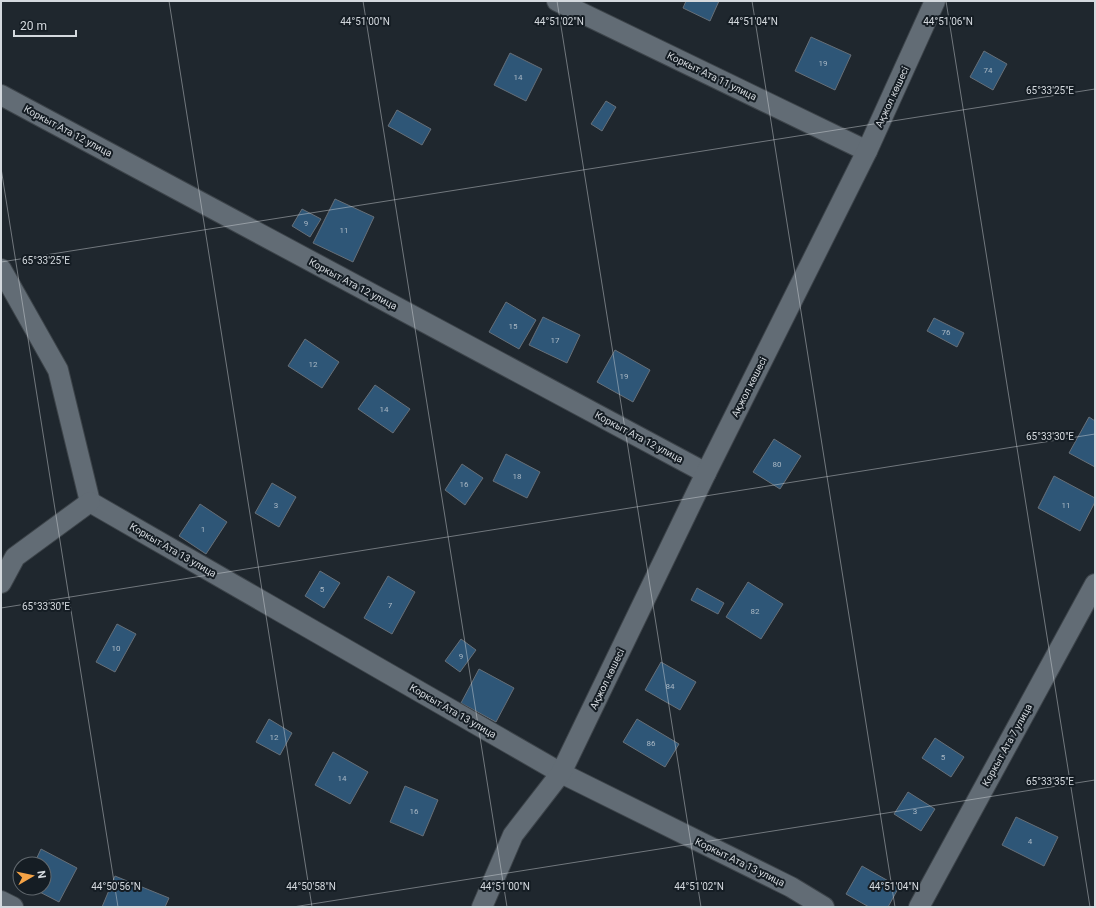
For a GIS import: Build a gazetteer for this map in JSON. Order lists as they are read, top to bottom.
{
  "streets": {
    "street": [
      "Коркыт Ата 11 улица",
      "Ақжол көшесі",
      "Коркыт Ата 12 улица",
      "Коркыт Ата 13 улица",
      "Коркыт Ата 7 улица"
    ]
  },
  "crossings": [
    ["Коркыт Ата 11 улица", "Ақжол көшесі"],
    ["Ақжол көшесі", "Коркыт Ата 12 улица"],
    ["Ақжол көшесі", "Коркыт Ата 13 улица"]
  ],
  "house_numbers": [
    "19",
    "74",
    "14",
    "9",
    "11",
    "15",
    "76",
    "17",
    "12",
    "19",
    "14",
    "80",
    "18",
    "16",
    "3",
    "11",
    "1",
    "5",
    "7",
    "82",
    "10",
    "9",
    "84",
    "12",
    "86",
    "5",
    "14",
    "16",
    "3",
    "4"
  ],
  "scale_bar": "20 m",
  "north": "right",
  "coordinates": [
    "44°51'00\"N",
    "44°51'02\"N",
    "44°51'04\"N",
    "44°51'06\"N",
    "65°33'25\"E",
    "65°33'30\"E",
    "65°33'35\"E",
    "44°50'56\"N",
    "44°50'58\"N"
  ]
}
